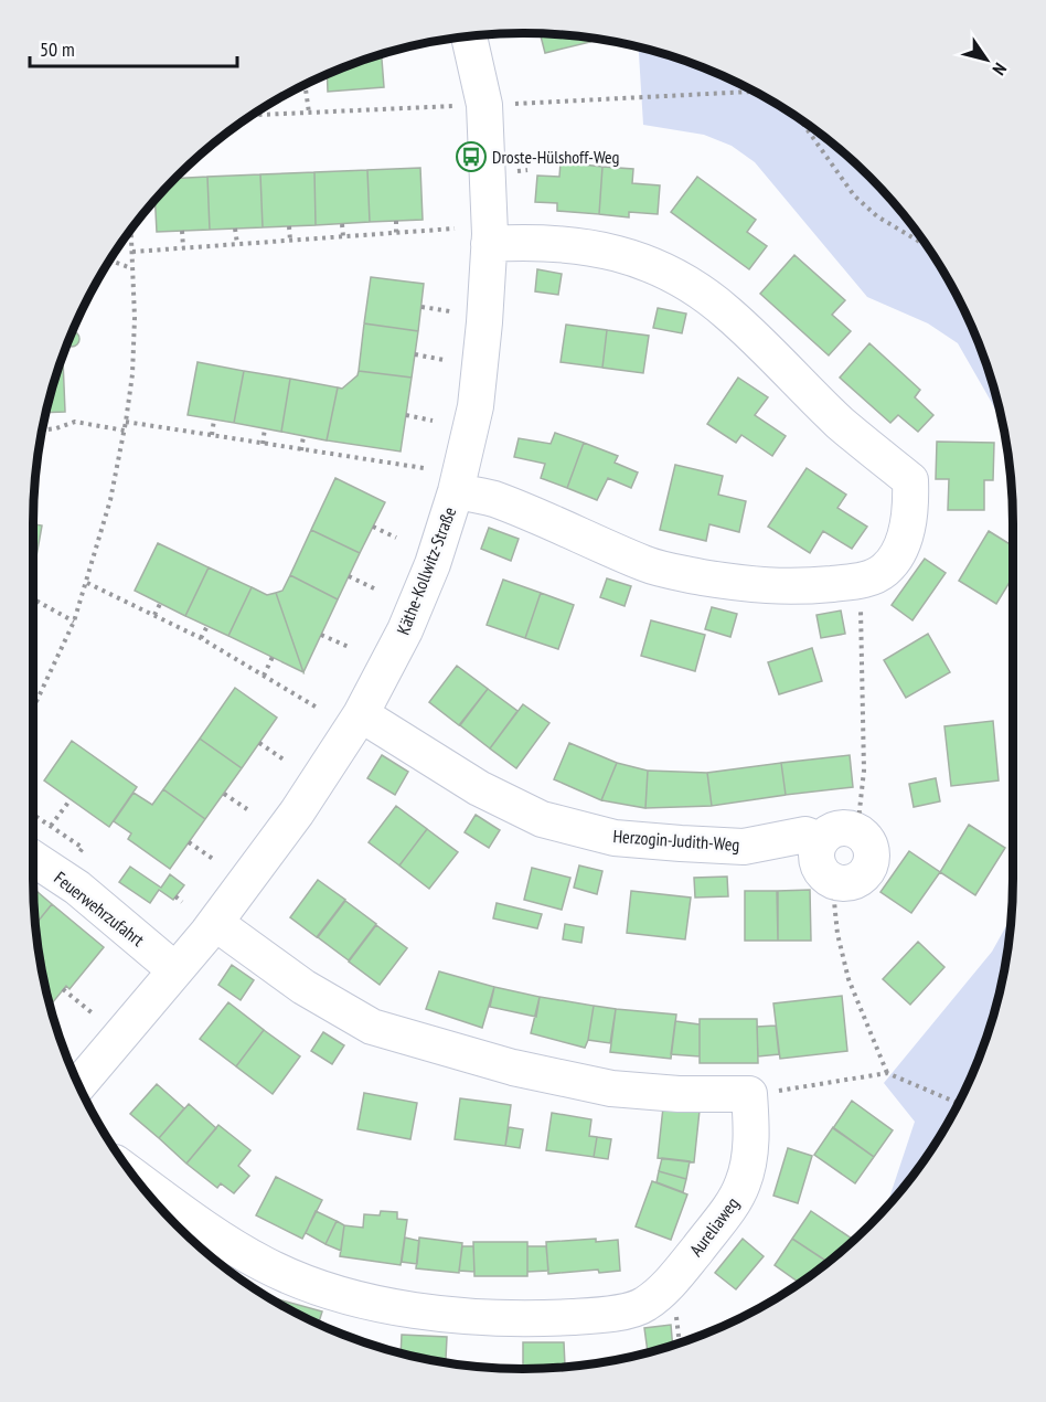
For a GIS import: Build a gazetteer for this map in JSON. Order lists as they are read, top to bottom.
{
  "streets": {
    "street": [
      "Käthe-Kollwitz-Straße",
      "Herzogin-Judith-Weg",
      "Feuerwehrzufahrt",
      "Aureliaweg"
    ]
  },
  "crossings": [
    ["Käthe-Kollwitz-Straße", "Herzogin-Judith-Weg"],
    ["Käthe-Kollwitz-Straße", "Feuerwehrzufahrt"]
  ],
  "places": {
    "bus stop": ["Droste-Hülshoff-Weg"]
  },
  "scale_bar": "50 m",
  "north": "bottom right"
}
